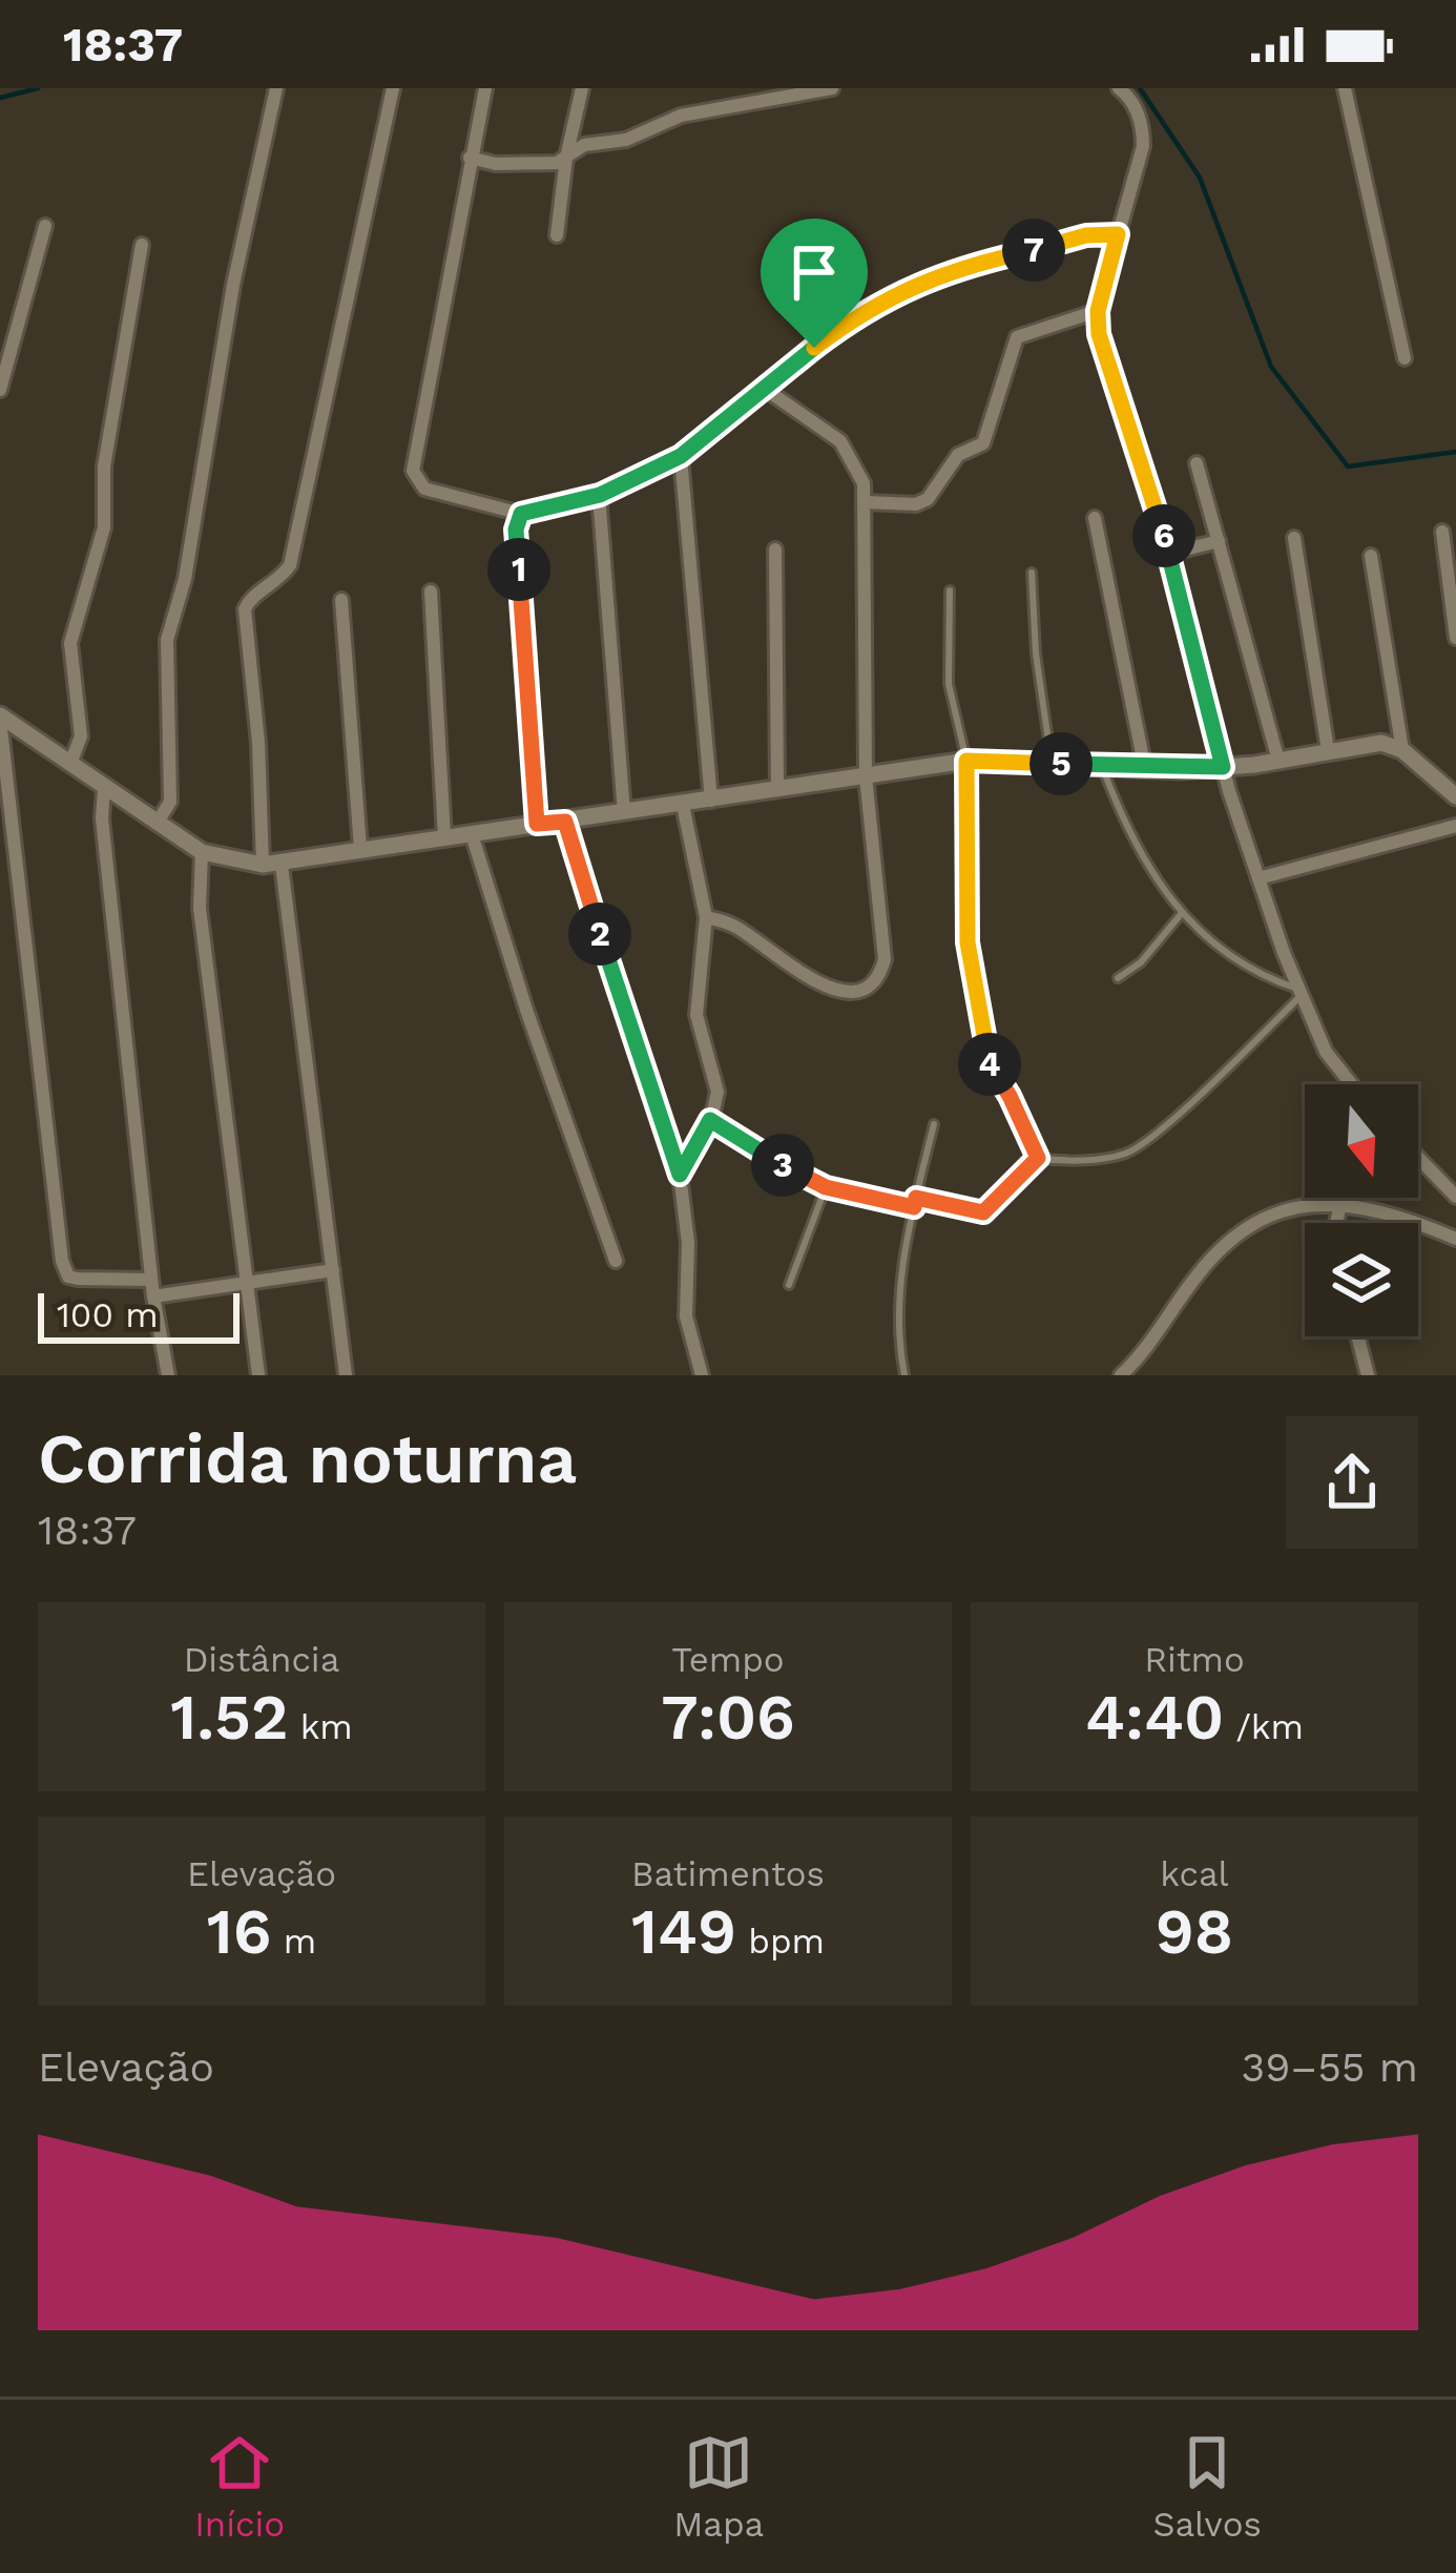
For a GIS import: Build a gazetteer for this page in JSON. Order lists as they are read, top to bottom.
{
  "scale_bar": "100 m",
  "north": "bottom",
  "page": {
    "status": "18:37",
    "pins": [
      "7",
      "6",
      "1",
      "5",
      "2",
      "4",
      "3"
    ],
    "scale": "100 m",
    "heading": ["Corrida noturna", "18:37"],
    "stats": [
      ["Distância", "1.52 km"],
      ["Tempo", "7:06"],
      ["Ritmo", "4:40 /km"],
      ["Elevação", "16 m"],
      ["Batimentos", "149 bpm"],
      ["kcal", "98"]
    ],
    "chart": ["Elevação", "39–55 m"],
    "tabs": ["Início", "Mapa", "Salvos"]
  }
}
